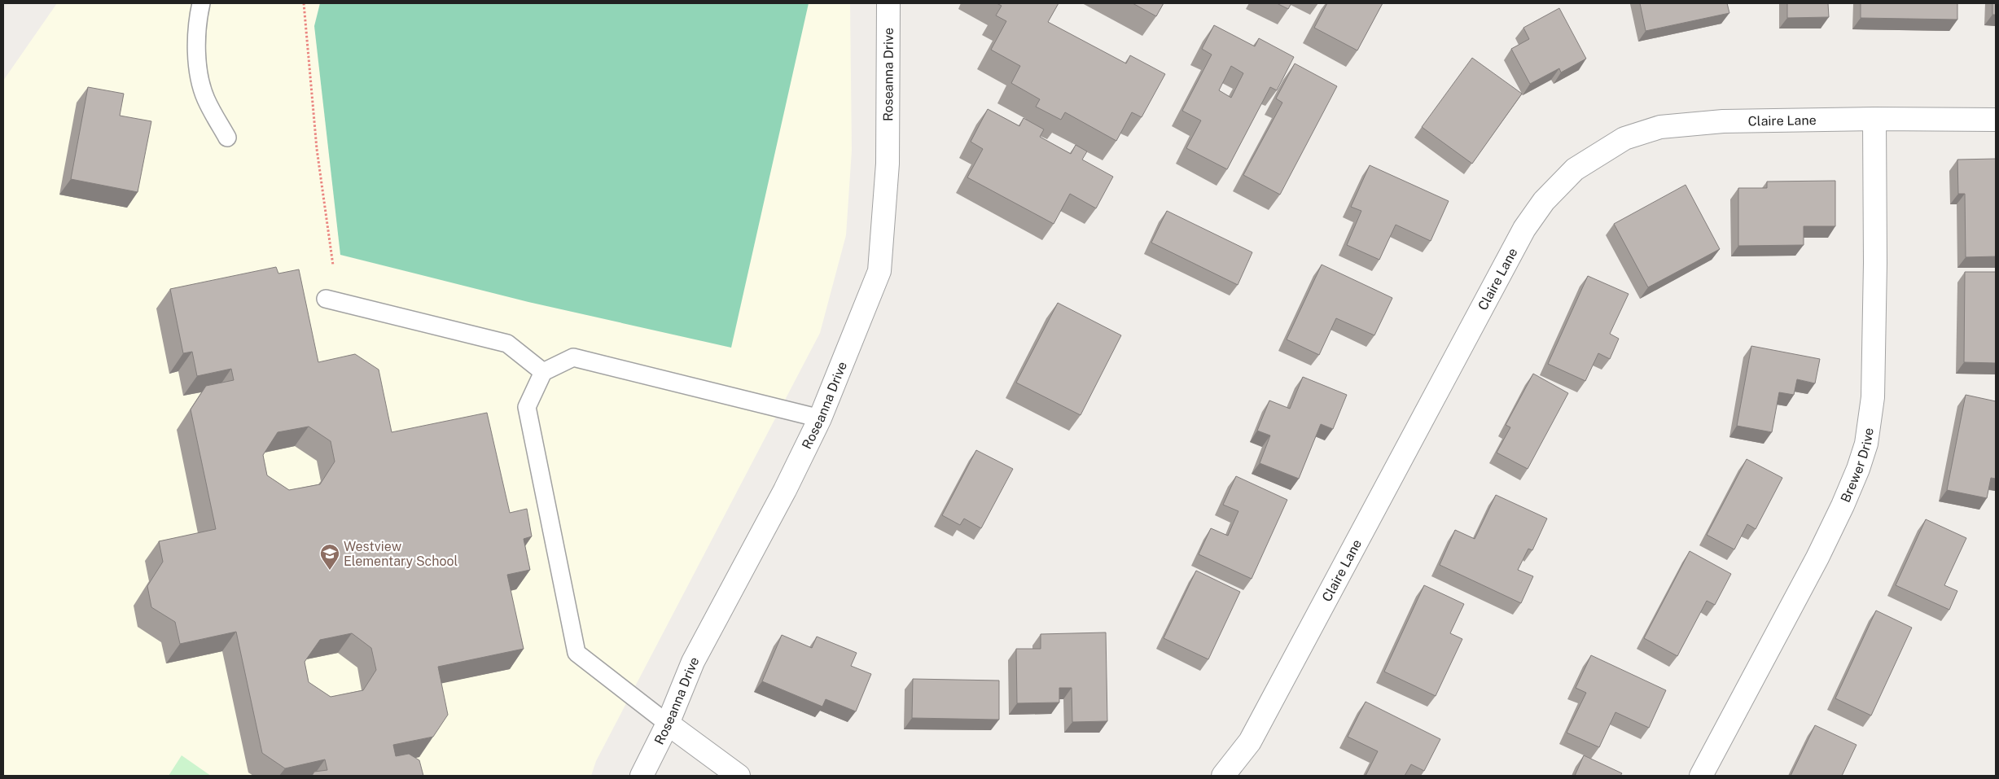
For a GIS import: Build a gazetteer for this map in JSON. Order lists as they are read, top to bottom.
{
  "streets": {
    "street": ["Roseanna Drive", "Claire Lane", "Brewer Drive"]
  },
  "crossings": [
    ["Claire Lane", "Brewer Drive"]
  ],
  "places": {
    "school or university": ["Westview Elementary School"]
  }
}
